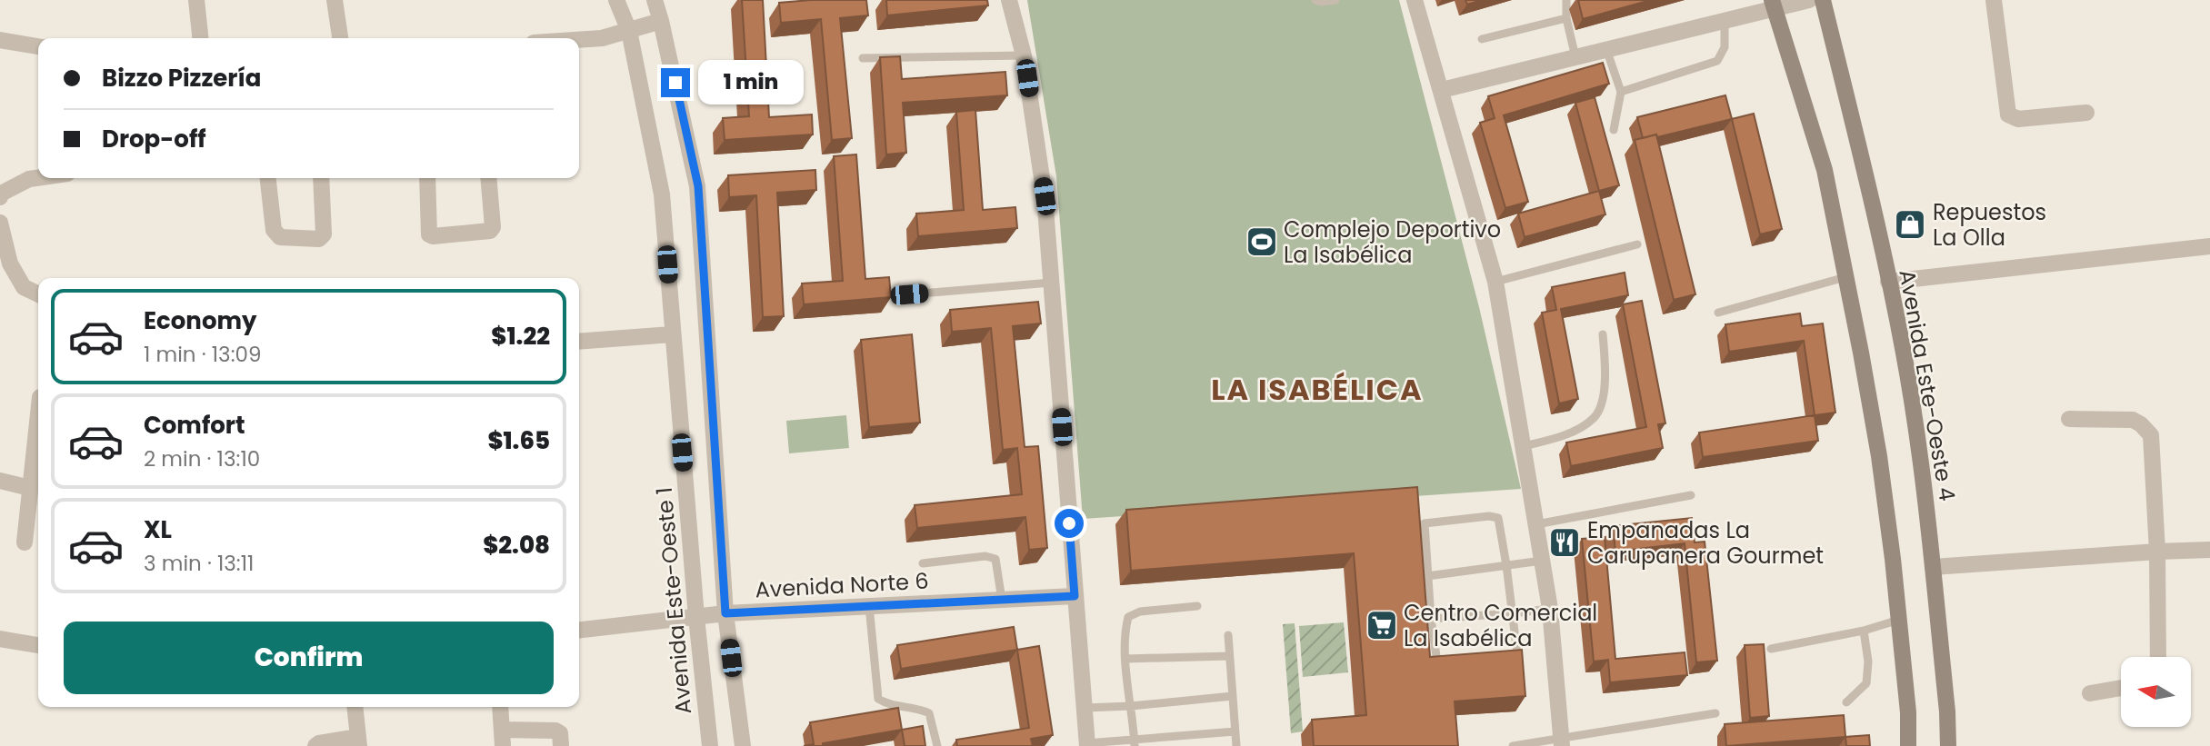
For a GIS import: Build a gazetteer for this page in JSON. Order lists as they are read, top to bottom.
{
  "streets": {
    "main road": ["Avenida Este-Oeste 4"],
    "street": ["Avenida Norte 6", "Avenida Este-Oeste 1"]
  },
  "crossings": [
    ["Avenida Norte 6", "Avenida Este-Oeste 1"]
  ],
  "districts": ["LA ISABÉLICA"],
  "places": {
    "shop": ["Repuestos La Olla"],
    "sports": ["Complejo Deportivo La Isabélica"],
    "restaurant": ["Empanadas La Carupanera Gourmet"],
    "supermarket": ["Centro Comercial La Isabélica"]
  },
  "north": "left",
  "page": {
    "banner": ["Bizzo Pizzería", "Drop-off"],
    "bubble": "1 min",
    "list": [
      {
        "name": "Economy",
        "note": "1 min · 13:09",
        "value": "$1.22"
      },
      {
        "name": "Comfort",
        "note": "2 min · 13:10",
        "value": "$1.65"
      },
      {
        "name": "XL",
        "note": "3 min · 13:11",
        "value": "$2.08"
      }
    ],
    "buttons": "Confirm"
  }
}
